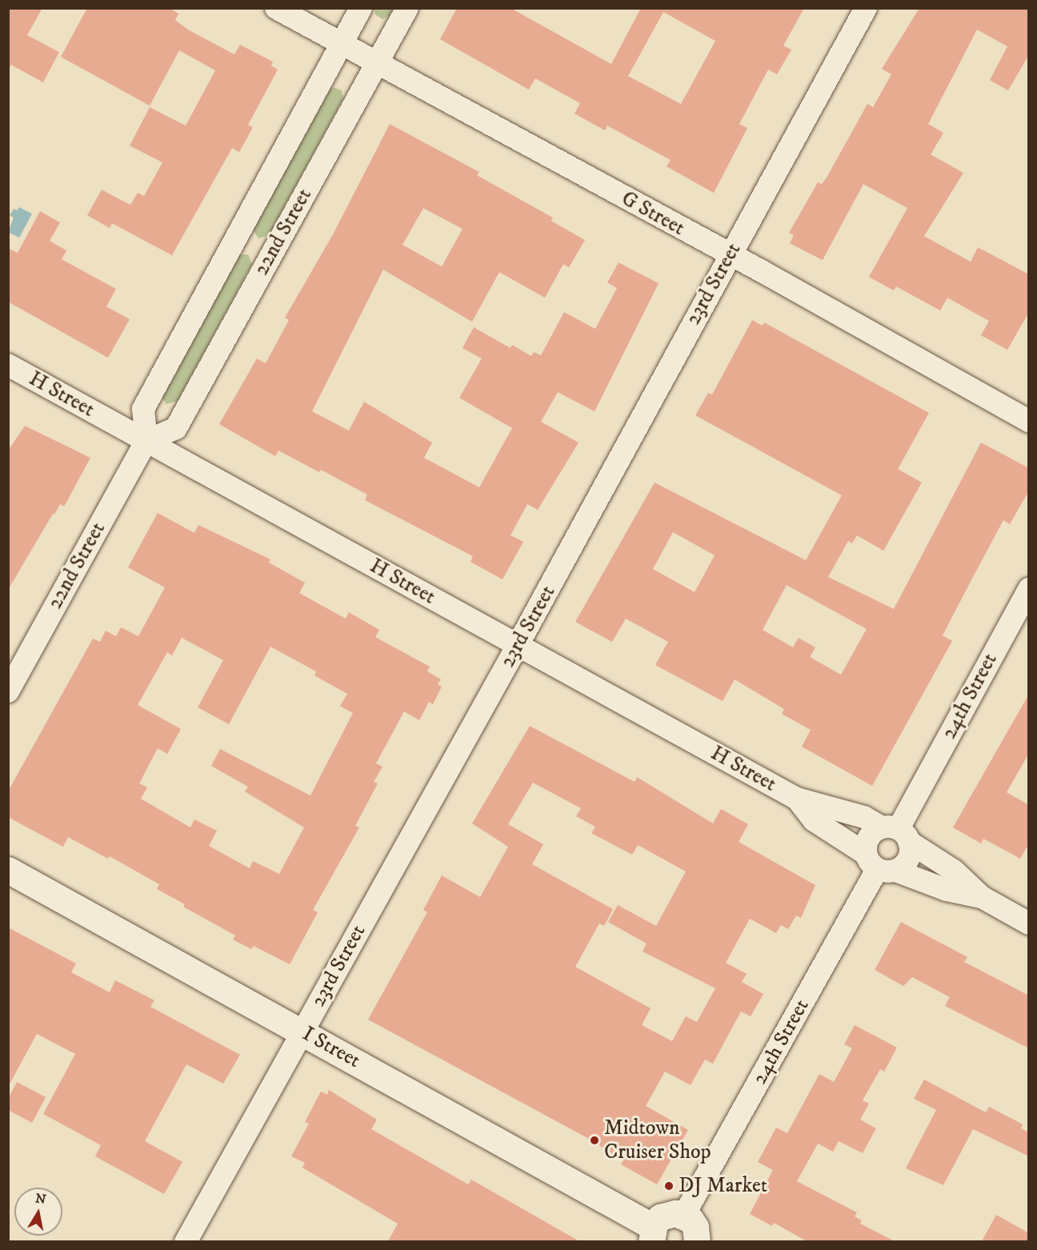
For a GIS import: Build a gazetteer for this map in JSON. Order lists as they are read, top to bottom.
{
  "streets": {
    "street": [
      "G Street",
      "22nd Street",
      "23rd Street",
      "H Street",
      "24th Street",
      "I Street"
    ]
  },
  "crossings": [
    ["G Street", "22nd Street"],
    ["G Street", "23rd Street"],
    ["22nd Street", "H Street"],
    ["23rd Street", "H Street"],
    ["23rd Street", "I Street"],
    ["H Street", "24th Street"]
  ],
  "places": ["Midtown Cruiser Shop", "DJ Market"],
  "north": "top"
}
